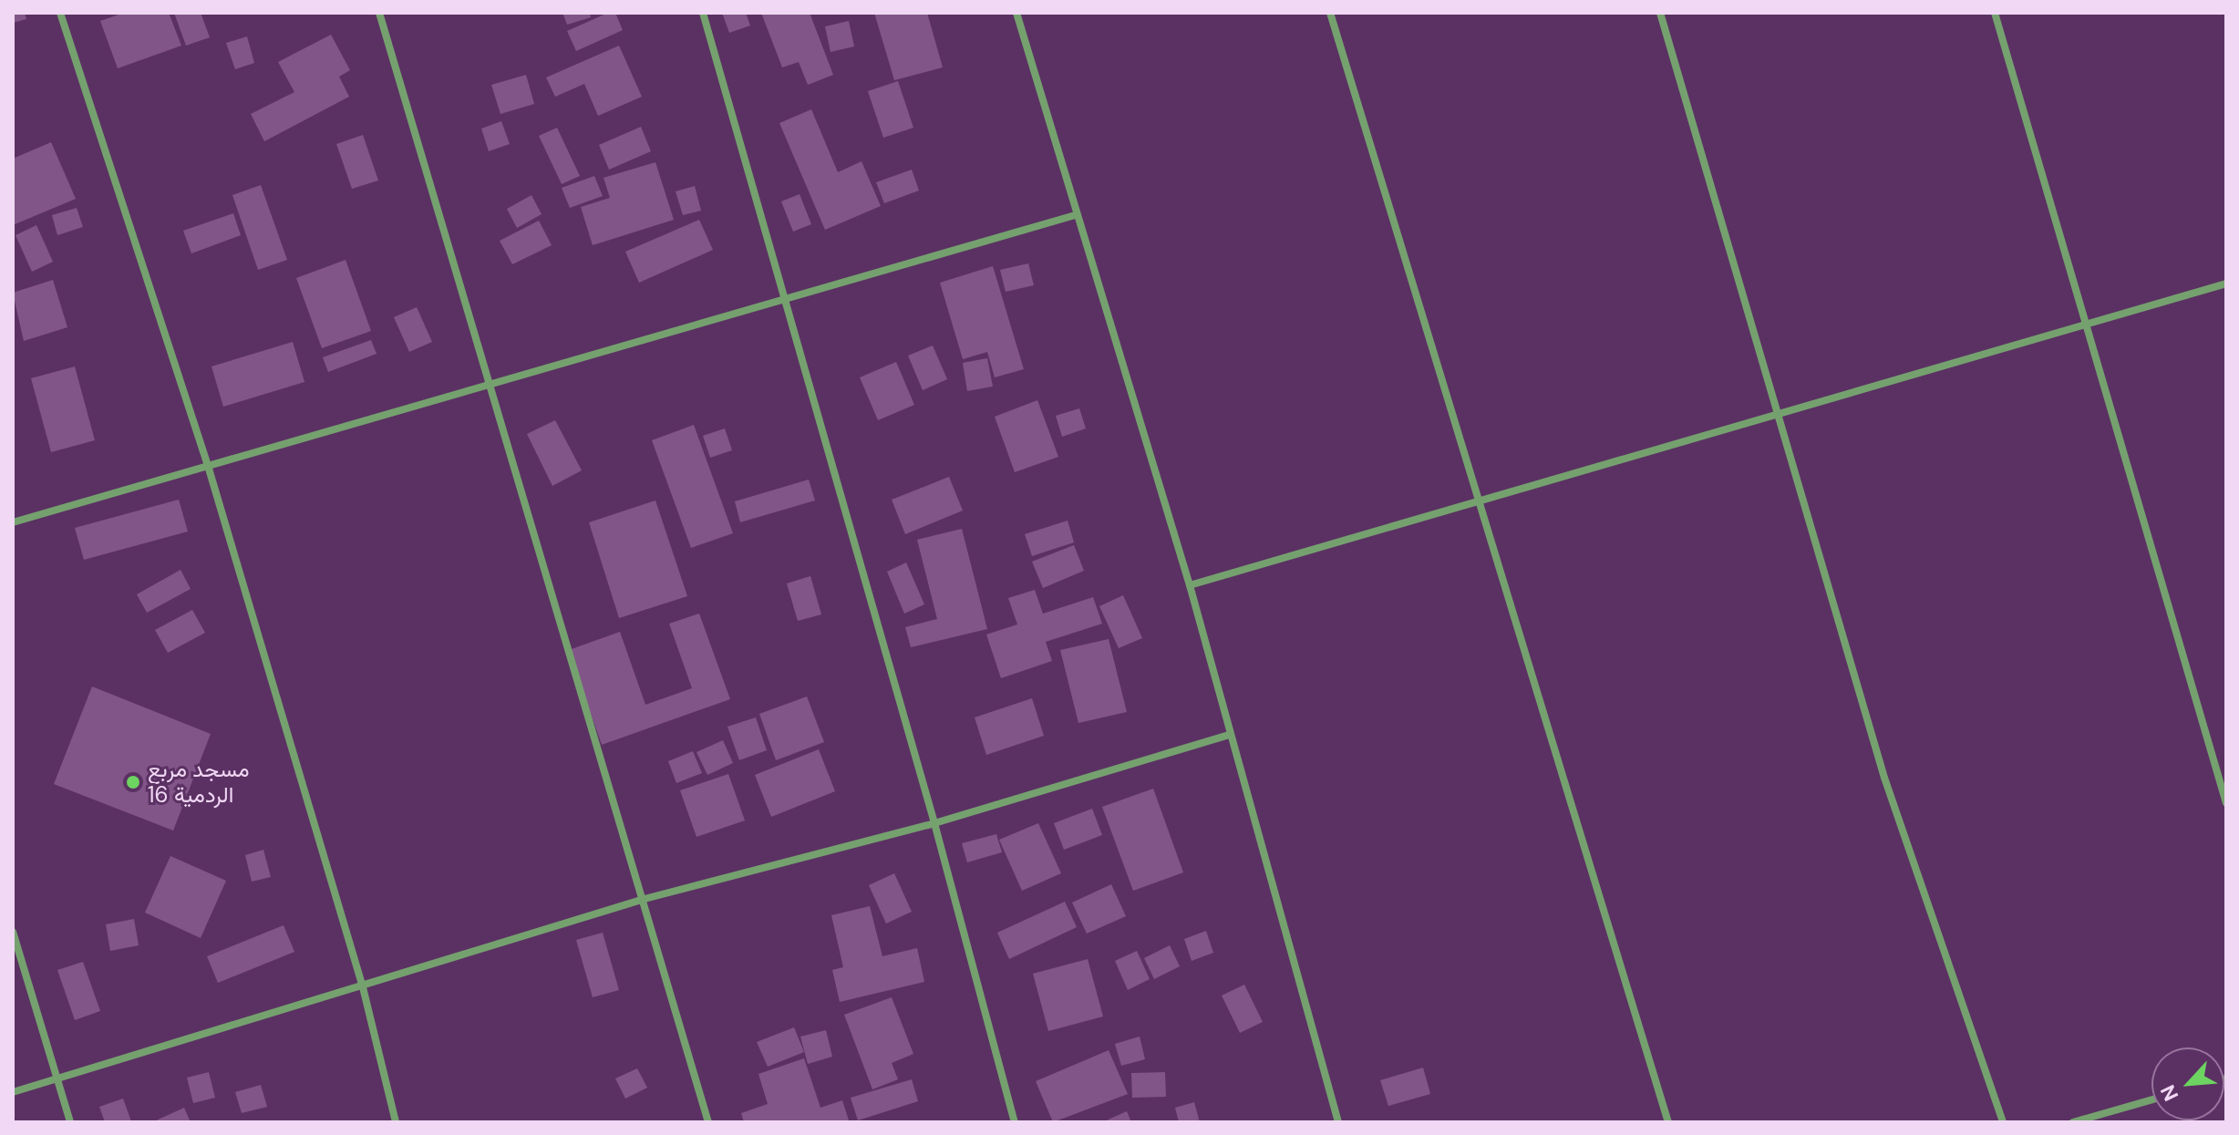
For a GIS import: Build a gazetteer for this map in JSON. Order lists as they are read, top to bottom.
{
  "places": ["مسجد مربع 16 الردمية"],
  "north": "bottom left"
}
